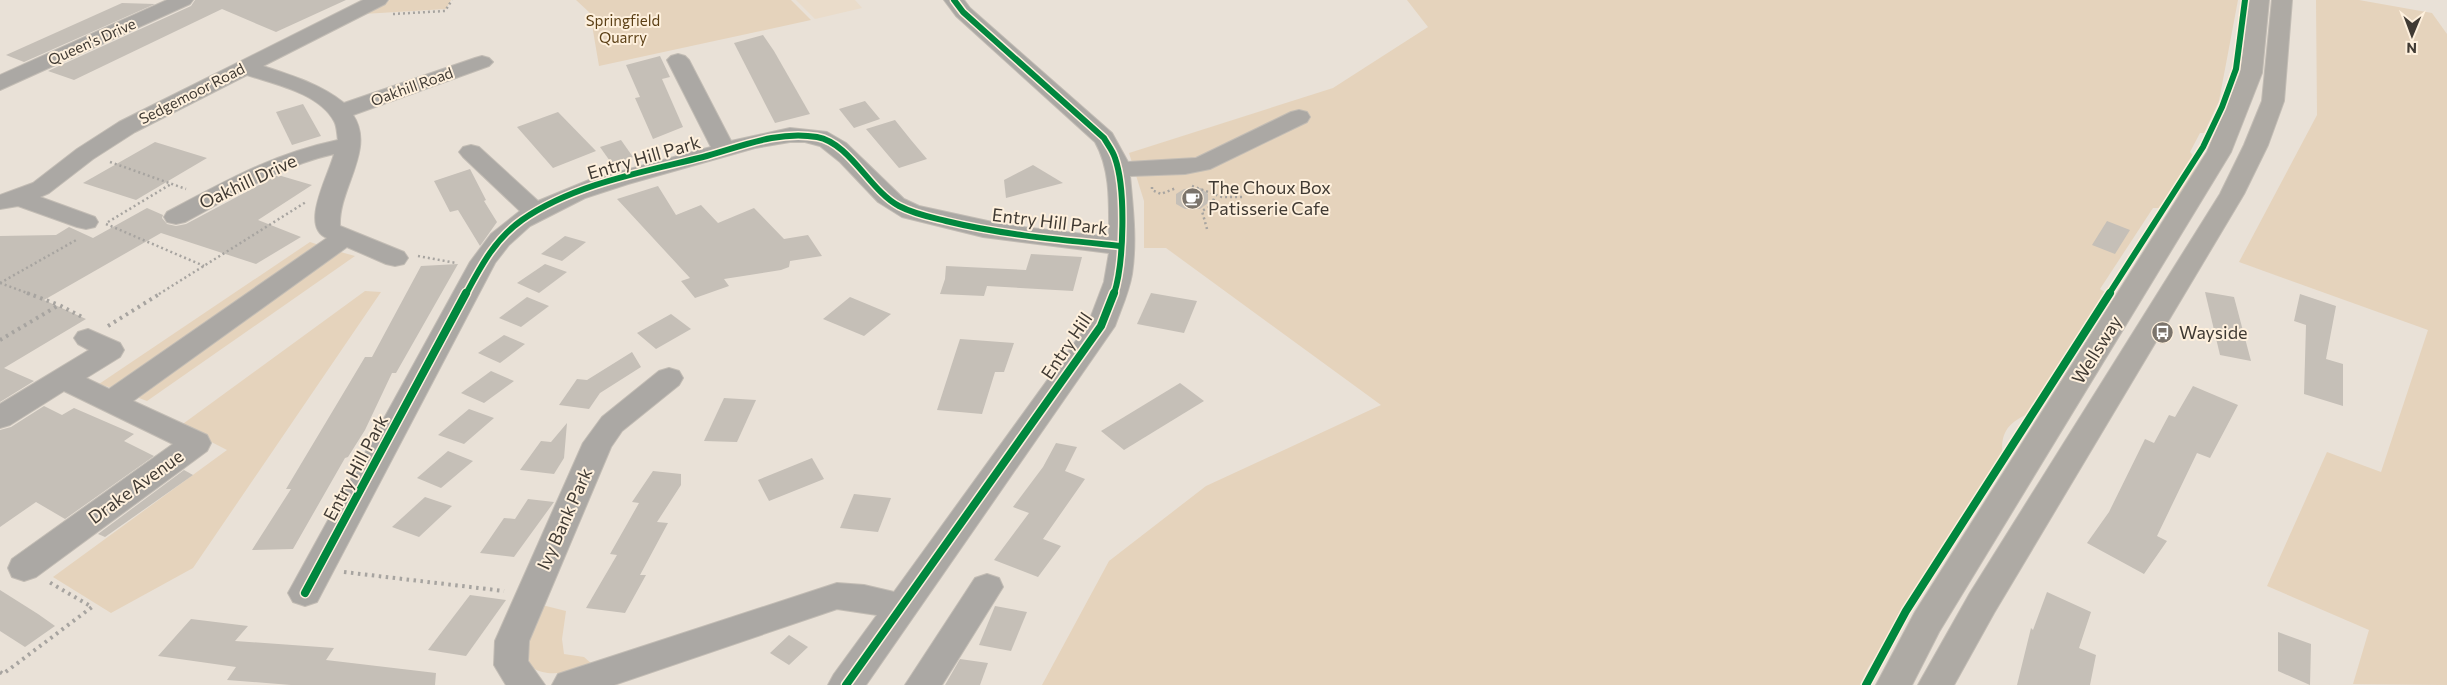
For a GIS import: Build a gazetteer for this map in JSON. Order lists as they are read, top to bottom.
{
  "streets": {
    "main road": ["Wellsway"],
    "street": [
      "Queen's Drive",
      "Oakhill Road",
      "Sedgemoor Road",
      "Entry Hill Park",
      "Oakhill Drive",
      "Entry Hill",
      "Drake Avenue",
      "Ivy Bank Park"
    ]
  },
  "crossings": [
    ["Entry Hill Park", "Entry Hill"]
  ],
  "parks": ["Springfield Quarry"],
  "places": {
    "cafe": ["The Choux Box Patisserie Cafe"],
    "bus stop": ["Wayside"]
  },
  "north": "bottom"
}
